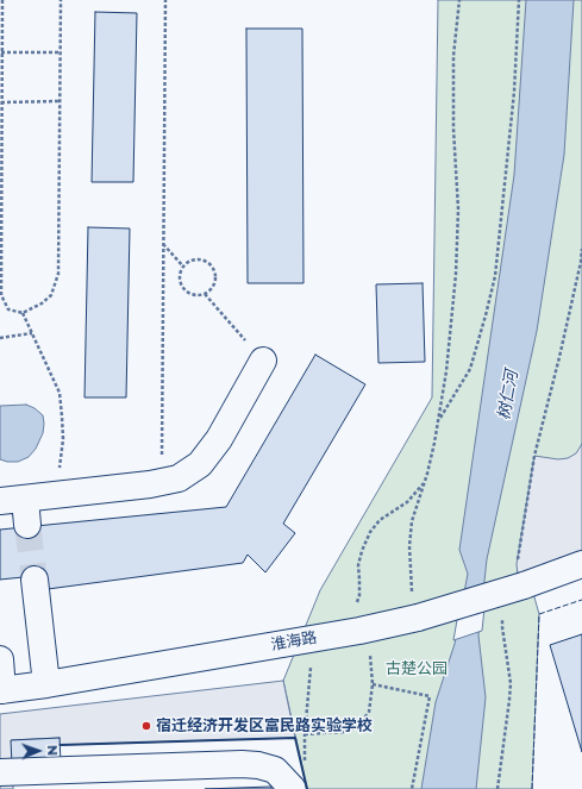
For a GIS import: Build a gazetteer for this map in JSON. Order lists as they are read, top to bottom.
{
  "streets": {
    "street": ["淮海路"]
  },
  "water": ["树仁河"],
  "parks": ["古楚公园"],
  "places": ["宿迁经济开发区富民路实验学校"],
  "north": "right"
}
